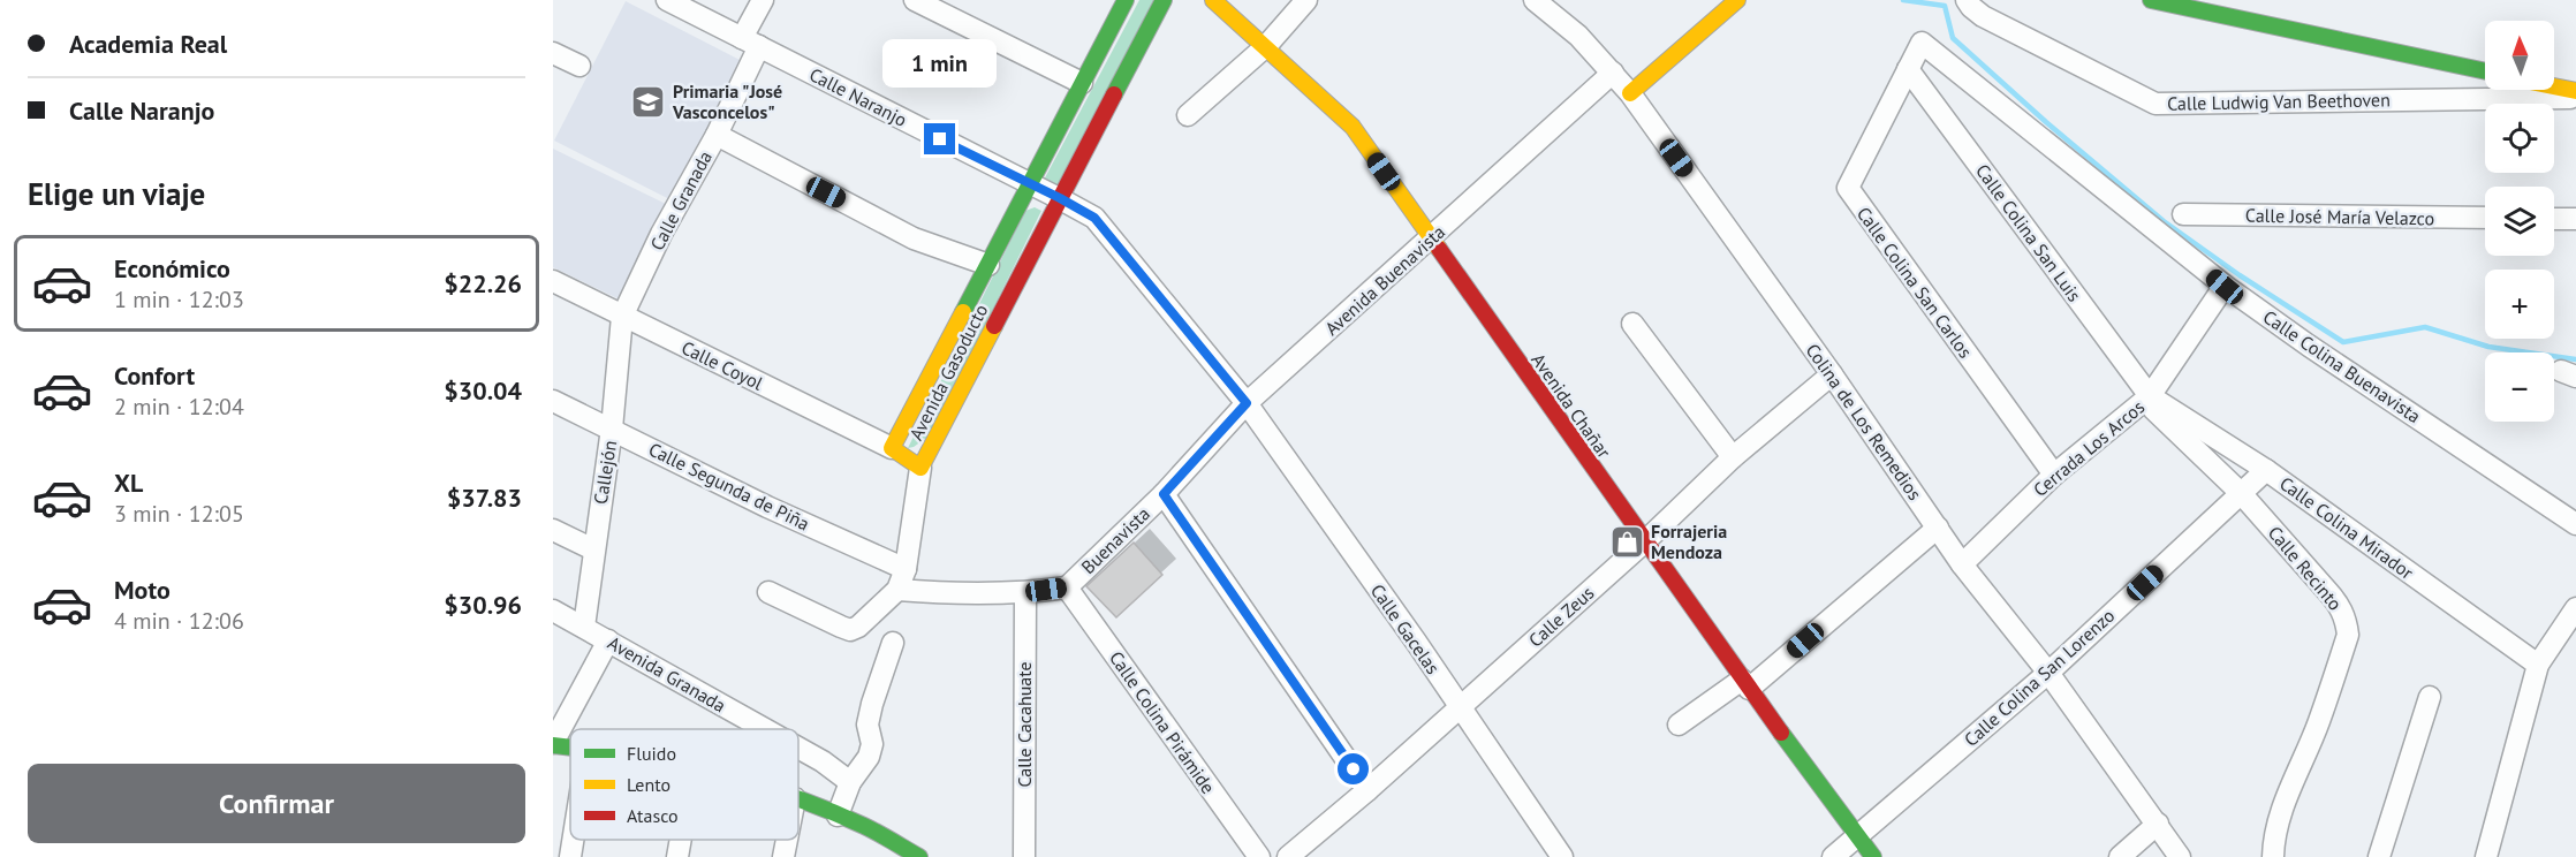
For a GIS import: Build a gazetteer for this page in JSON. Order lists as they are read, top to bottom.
{
  "streets": {
    "street": [
      "Calle Naranjo",
      "Calle Ludwig Van Beethoven",
      "Calle Granada",
      "Calle José María Velazco",
      "Calle Colina San Luis",
      "Avenida Buenavista",
      "Calle Colina San Carlos",
      "Calle Coyol",
      "Calle Colina Buenavista",
      "Avenida Gasoducto",
      "Avenida Chañar",
      "Colina de Los Remedios",
      "Cerrada Los Arcos",
      "Callejón",
      "Calle Segunda de Piña",
      "Calle Colina Mirador",
      "Buenavista",
      "Calle Recinto",
      "Calle Zeus",
      "Calle Gacelas",
      "Avenida Granada",
      "Calle Colina San Lorenzo",
      "Calle Colina Pirámide",
      "Calle Cacahuate"
    ]
  },
  "crossings": [
    ["Calle Naranjo", "Calle Granada"],
    ["Calle Naranjo", "Avenida Buenavista"],
    ["Calle Naranjo", "Avenida Gasoducto"],
    ["Calle Naranjo", "Calle Gacelas"],
    ["Calle Granada", "Calle Coyol"],
    ["Calle Granada", "Callejón"],
    ["Calle Colina San Luis", "Calle Colina San Carlos"],
    ["Calle Colina San Luis", "Cerrada Los Arcos"],
    ["Calle Colina San Luis", "Calle Colina Mirador"],
    ["Calle Colina San Luis", "Calle Recinto"],
    ["Avenida Buenavista", "Avenida Chañar"],
    ["Avenida Buenavista", "Colina de Los Remedios"],
    ["Avenida Buenavista", "Buenavista"],
    ["Avenida Buenavista", "Calle Gacelas"],
    ["Calle Colina San Carlos", "Calle Colina Buenavista"],
    ["Calle Colina San Carlos", "Cerrada Los Arcos"],
    ["Calle Coyol", "Avenida Gasoducto"],
    ["Calle Coyol", "Callejón"],
    ["Calle Colina Buenavista", "Cerrada Los Arcos"],
    ["Avenida Chañar", "Calle Zeus"],
    ["Avenida Chañar", "Calle Colina San Lorenzo"],
    ["Colina de Los Remedios", "Cerrada Los Arcos"],
    ["Colina de Los Remedios", "Calle Zeus"],
    ["Colina de Los Remedios", "Calle Colina San Lorenzo"],
    ["Cerrada Los Arcos", "Calle Colina Mirador"],
    ["Cerrada Los Arcos", "Calle Recinto"],
    ["Callejón", "Calle Segunda de Piña"],
    ["Callejón", "Avenida Granada"],
    ["Calle Colina Mirador", "Calle Recinto"],
    ["Calle Colina Mirador", "Calle Colina San Lorenzo"],
    ["Buenavista", "Calle Colina Pirámide"],
    ["Calle Recinto", "Calle Colina San Lorenzo"],
    ["Calle Zeus", "Calle Gacelas"]
  ],
  "places": {
    "school or university": ["Primaria \"José Vasconcelos\""],
    "shop": ["Forrajeria Mendoza"]
  },
  "legend": ["Fluido", "Lento", "Atasco"],
  "north": "top",
  "page": {
    "banner": ["Academia Real", "Calle Naranjo"],
    "map_buttons": ["+", "−"],
    "bubble": "1 min",
    "heading": "Elige un viaje",
    "list": [
      {
        "name": "Económico",
        "note": "1 min · 12:03",
        "value": "$22.26"
      },
      {
        "name": "Confort",
        "note": "2 min · 12:04",
        "value": "$30.04"
      },
      {
        "name": "XL",
        "note": "3 min · 12:05",
        "value": "$37.83"
      },
      {
        "name": "Moto",
        "note": "4 min · 12:06",
        "value": "$30.96"
      }
    ],
    "buttons": "Confirmar"
  }
}
